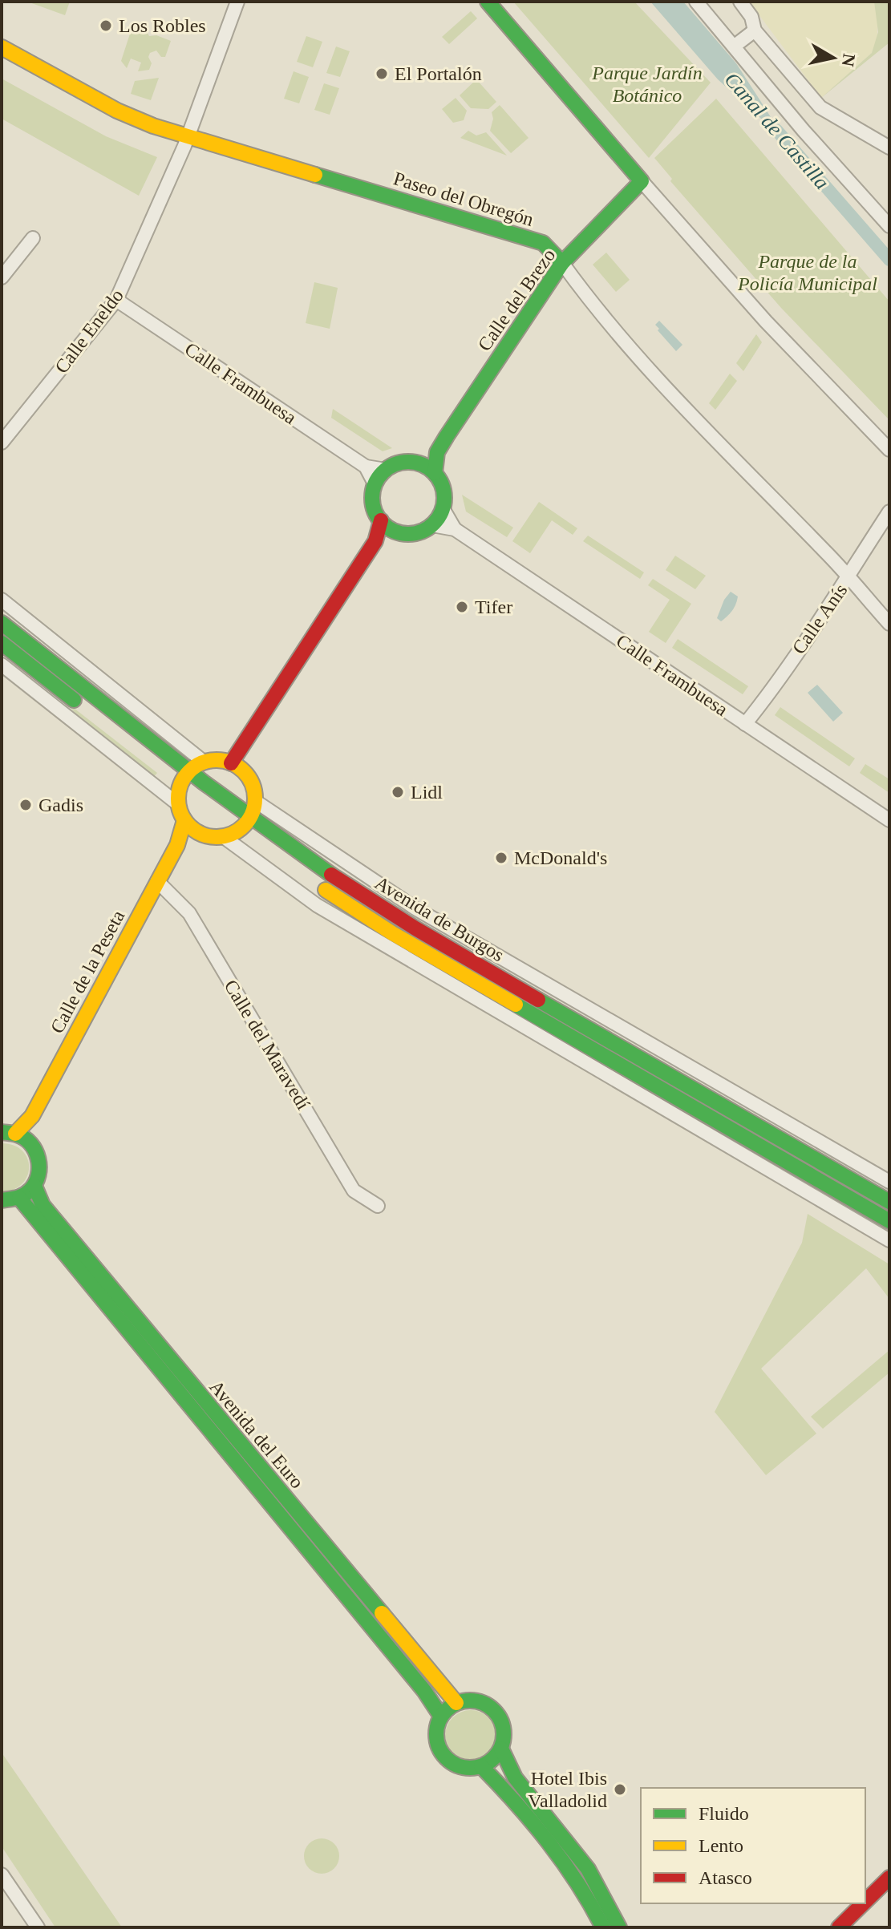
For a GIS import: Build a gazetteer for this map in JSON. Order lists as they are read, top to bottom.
{
  "streets": {
    "main road": [
      "Paseo del Obregón",
      "Calle del Brezo",
      "Avenida de Burgos",
      "Calle de la Peseta",
      "Avenida del Euro"
    ],
    "street": [
      "Calle Eneldo",
      "Calle Frambuesa",
      "Calle Anís",
      "Calle del Maravedí"
    ]
  },
  "crossings": [
    ["Paseo del Obregón", "Calle del Brezo"],
    ["Paseo del Obregón", "Calle Eneldo"],
    ["Paseo del Obregón", "Calle Anís"],
    ["Calle del Brezo", "Calle Frambuesa"],
    ["Calle Eneldo", "Calle Frambuesa"],
    ["Calle Frambuesa", "Calle Anís"],
    ["Calle de la Peseta", "Calle del Maravedí"]
  ],
  "water": ["Canal de Castilla"],
  "parks": ["Parque Jardín Botánico", "Parque de la Policía Municipal"],
  "places": [
    "Los Robles",
    "El Portalón",
    "Tifer",
    "Lidl",
    "Gadis",
    "McDonald's",
    "Hotel Ibis Valladolid"
  ],
  "legend": ["Fluido", "Lento", "Atasco"],
  "north": "right"
}
